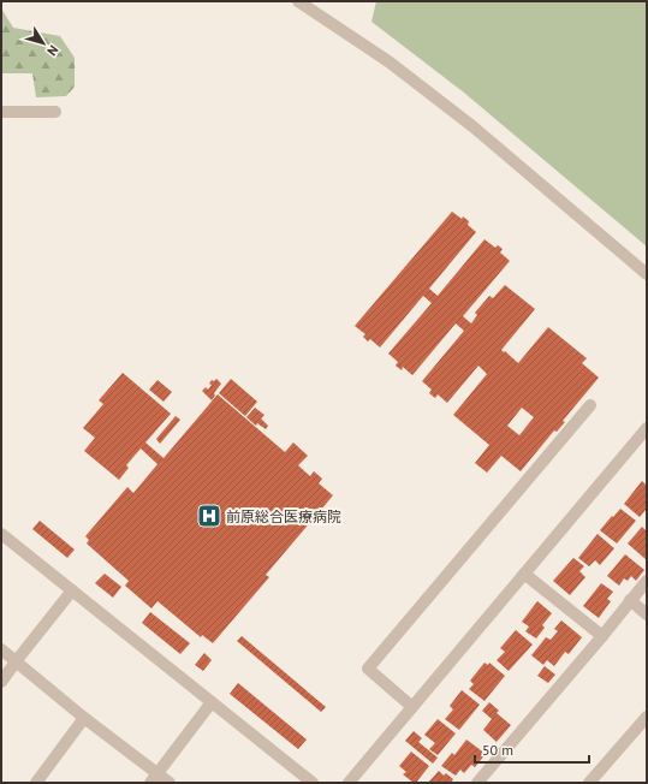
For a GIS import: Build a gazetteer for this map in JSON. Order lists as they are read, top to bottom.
{
  "places": {
    "hospital": ["前原総合医療病院"]
  },
  "scale_bar": "50 m",
  "north": "bottom right"
}
